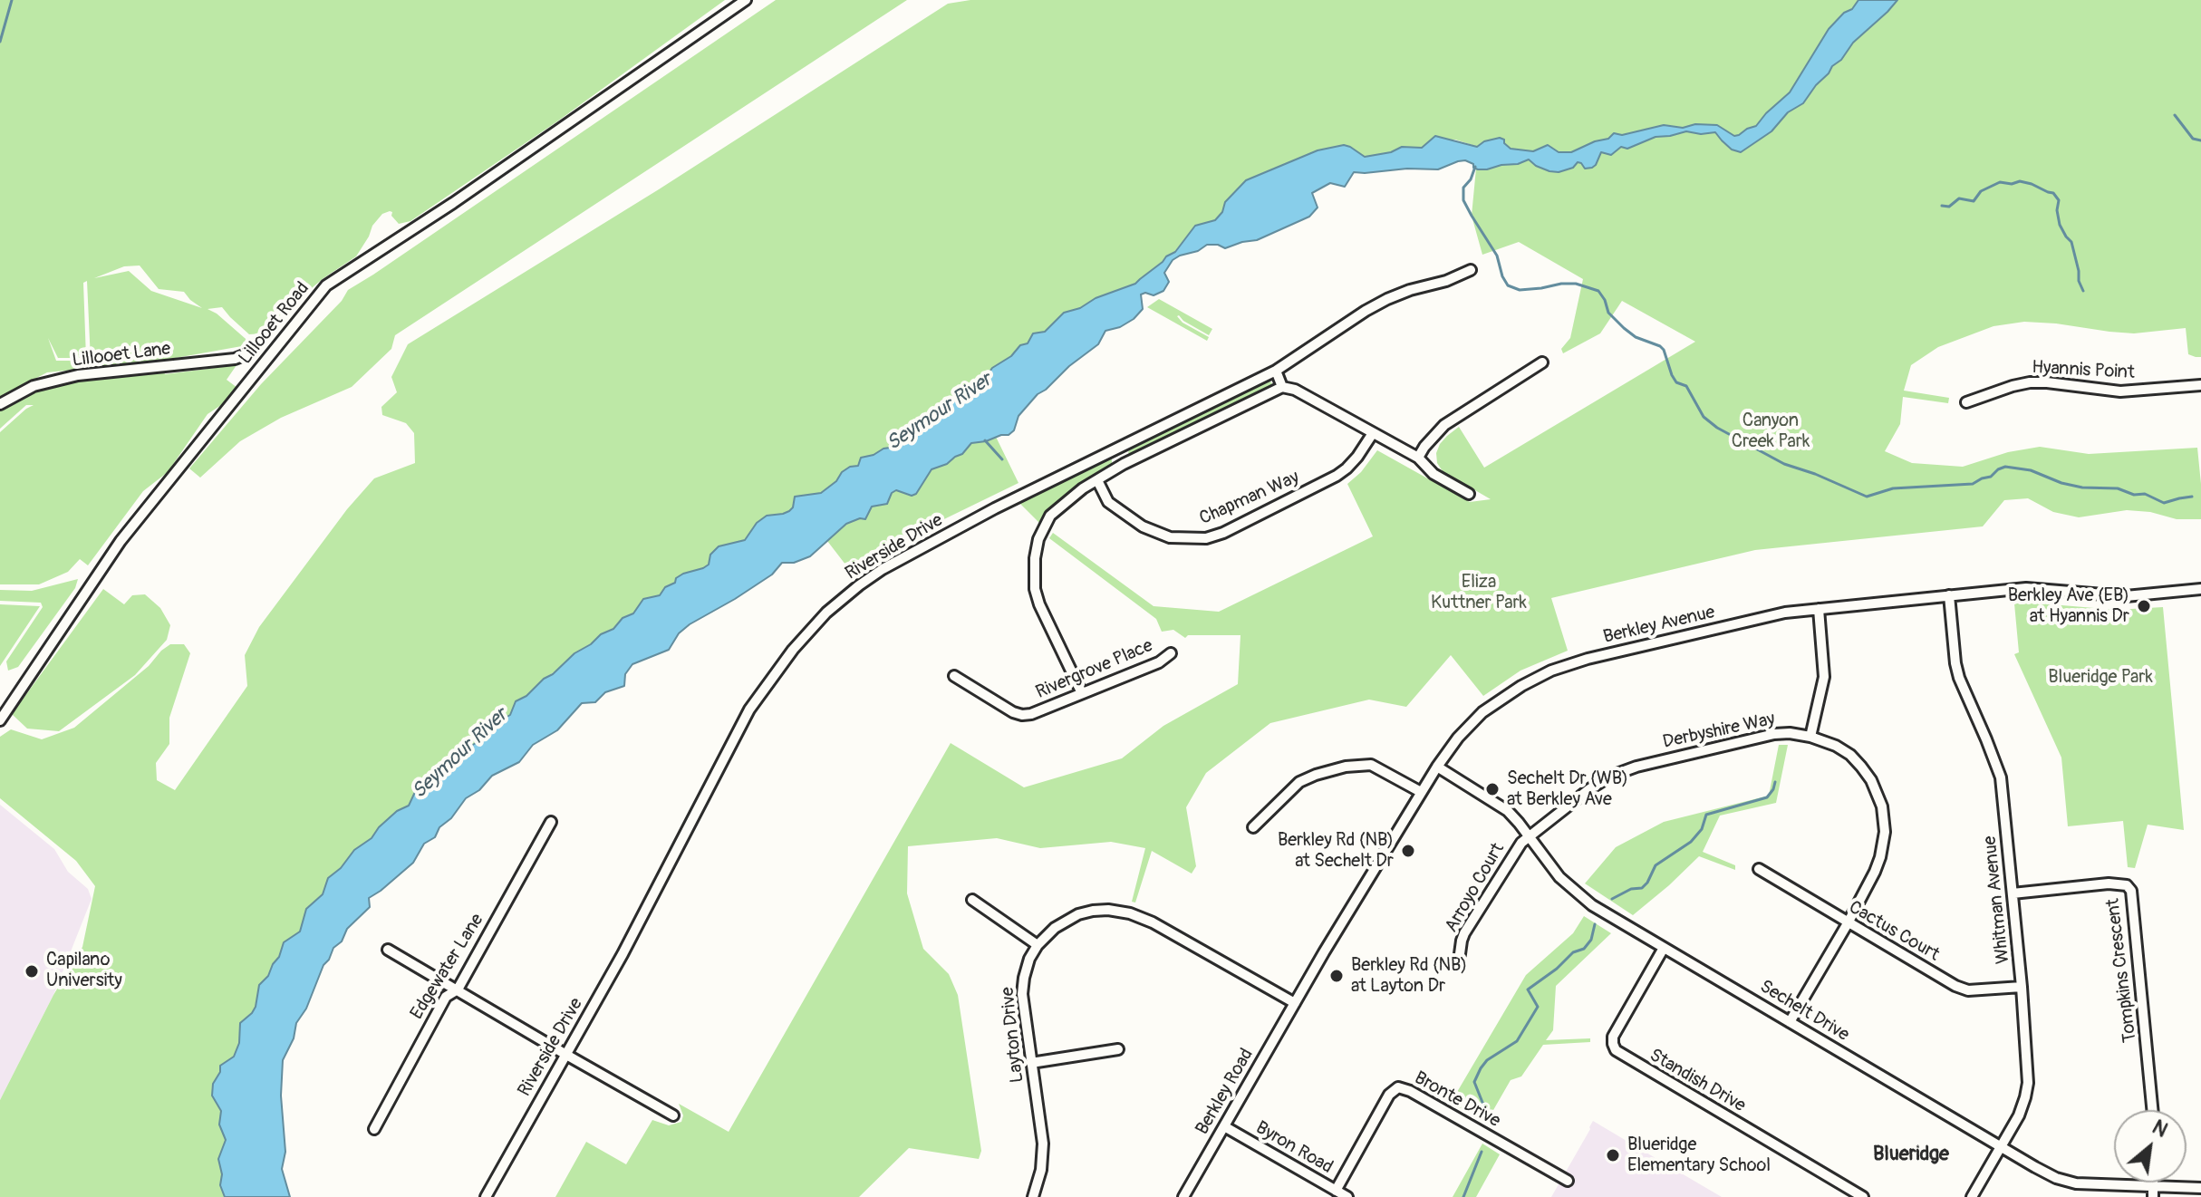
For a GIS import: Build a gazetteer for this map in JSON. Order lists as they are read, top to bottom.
{
  "streets": {
    "street": [
      "Lillooet Road",
      "Lillooet Lane",
      "Hyannis Point",
      "Chapman Way",
      "Riverside Drive",
      "Berkley Avenue",
      "Rivergrove Place",
      "Derbyshire Way",
      "Arroyo Court",
      "Whitman Avenue",
      "Cactus Court",
      "Edgewater Lane",
      "Tompkins Crescent",
      "Sechelt Drive",
      "Layton Drive",
      "Standish Drive",
      "Berkley Road",
      "Bronte Drive",
      "Byron Road"
    ]
  },
  "crossings": [
    ["Berkley Avenue", "Whitman Avenue"],
    ["Berkley Avenue", "Sechelt Drive"],
    ["Berkley Avenue", "Layton Drive"],
    ["Berkley Avenue", "Berkley Road"],
    ["Derbyshire Way", "Arroyo Court"],
    ["Derbyshire Way", "Cactus Court"],
    ["Derbyshire Way", "Sechelt Drive"],
    ["Arroyo Court", "Sechelt Drive"],
    ["Whitman Avenue", "Cactus Court"],
    ["Whitman Avenue", "Tompkins Crescent"],
    ["Whitman Avenue", "Sechelt Drive"],
    ["Sechelt Drive", "Standish Drive"],
    ["Layton Drive", "Berkley Road"],
    ["Berkley Road", "Byron Road"],
    ["Bronte Drive", "Byron Road"]
  ],
  "districts": ["Blueridge"],
  "water": ["Seymour River"],
  "parks": ["Canyon Creek Park", "Eliza Kuttner Park", "Blueridge Park"],
  "places": [
    "Berkley Ave (EB) at Hyannis Dr",
    "Sechelt Dr (WB) at Berkley Ave",
    "Berkley Rd (NB) at Sechelt Dr",
    "Capilano University",
    "Berkley Rd (NB) at Layton Dr",
    "Blueridge Elementary School"
  ],
  "north": "top right"
}
